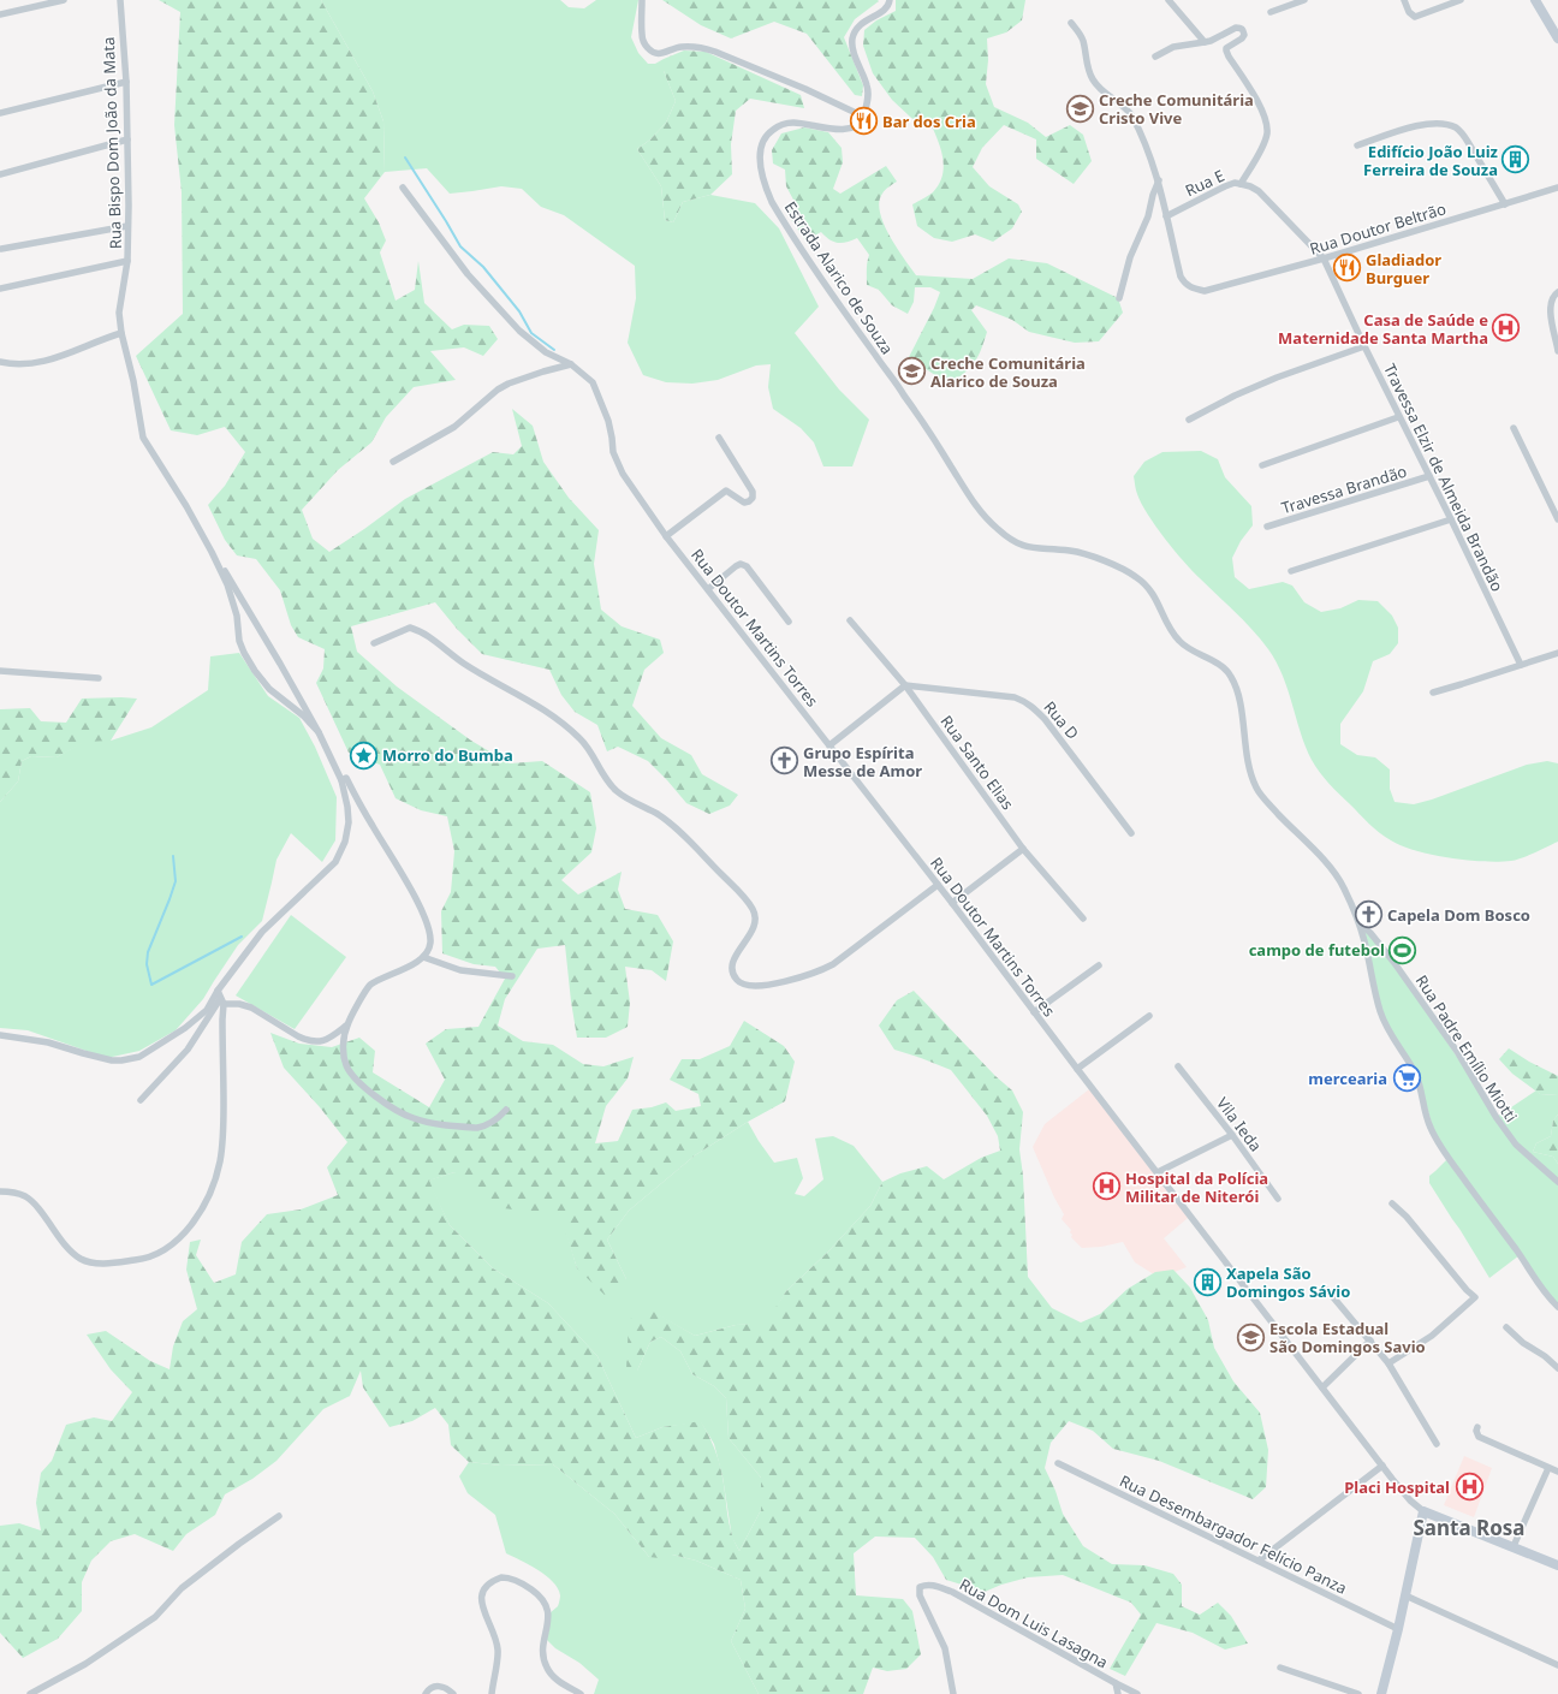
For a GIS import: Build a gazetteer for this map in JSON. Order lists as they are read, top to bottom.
{
  "streets": {
    "street": [
      "Rua Bispo Dom João da Mata",
      "Rua E",
      "Rua Doutor Beltrão",
      "Estrada Alarico de Souza",
      "Travessa Elzir de Almeida Brandão",
      "Travessa Brandão",
      "Rua Doutor Martins Torres",
      "Rua D",
      "Rua Santo Elias",
      "Rua Padre Emílio Miotti",
      "Vila Ieda",
      "Rua Desembargador Felício Panza",
      "Rua Dom Luis Lasagna"
    ]
  },
  "crossings": [
    ["Rua E", "Rua Doutor Beltrão"],
    ["Rua E", "Travessa Elzir de Almeida Brandão"],
    ["Rua Doutor Beltrão", "Travessa Elzir de Almeida Brandão"],
    ["Estrada Alarico de Souza", "Rua Padre Emílio Miotti"],
    ["Travessa Elzir de Almeida Brandão", "Travessa Brandão"],
    ["Rua D", "Rua Santo Elias"]
  ],
  "districts": ["Santa Rosa"],
  "places": {
    "school or university": ["Creche Comunitária Cristo Vive", "Creche Comunitária Alarico de Souza", "Escola Estadual São Domingos Savio"],
    "restaurant": ["Bar dos Cria", "Gladiador Burguer"],
    "building": ["Edifício João Luiz Ferreira de Souza", "Xapela São Domingos Sávio"],
    "hospital": ["Casa de Saúde e Maternidade Santa Martha", "Hospital da Polícia Militar de Niterói", "Placi Hospital"],
    "place": ["Morro do Bumba"],
    "church": ["Grupo Espírita Messe de Amor", "Capela Dom Bosco"],
    "sports": ["campo de futebol"],
    "supermarket": ["mercearia"]
  }
}
